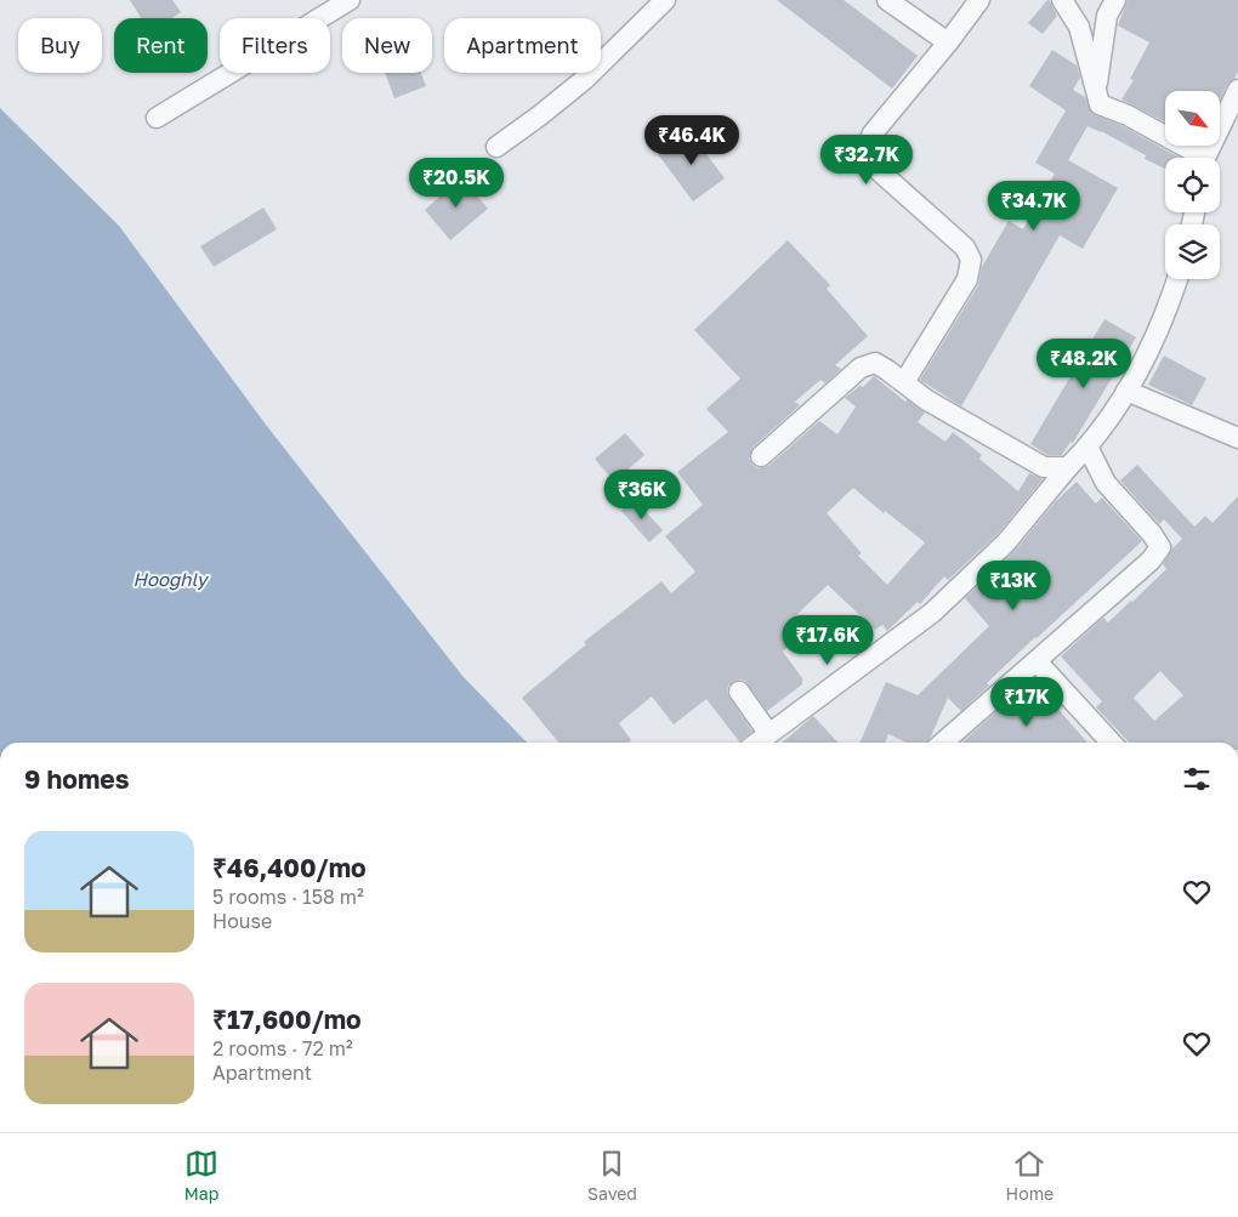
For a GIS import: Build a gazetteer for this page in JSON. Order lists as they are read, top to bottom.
{
  "water": ["Hooghly"],
  "north": "bottom right",
  "page": {
    "chip": [
      "Buy",
      "Rent",
      "Filters",
      "New",
      "Apartment"
    ],
    "price": [
      "₹46.4K",
      "₹32.7K",
      "₹20.5K",
      "₹34.7K",
      "₹48.2K",
      "₹36K",
      "₹13K",
      "₹17.6K",
      "₹17K"
    ],
    "heading": "9 homes",
    "list": [
      {
        "name": "₹46,400/mo",
        "note": "5 rooms · 158 m² · House"
      },
      {
        "name": "₹17,600/mo",
        "note": "2 rooms · 72 m² · Apartment"
      }
    ],
    "tabs": ["Map", "Saved", "Home"]
  }
}
